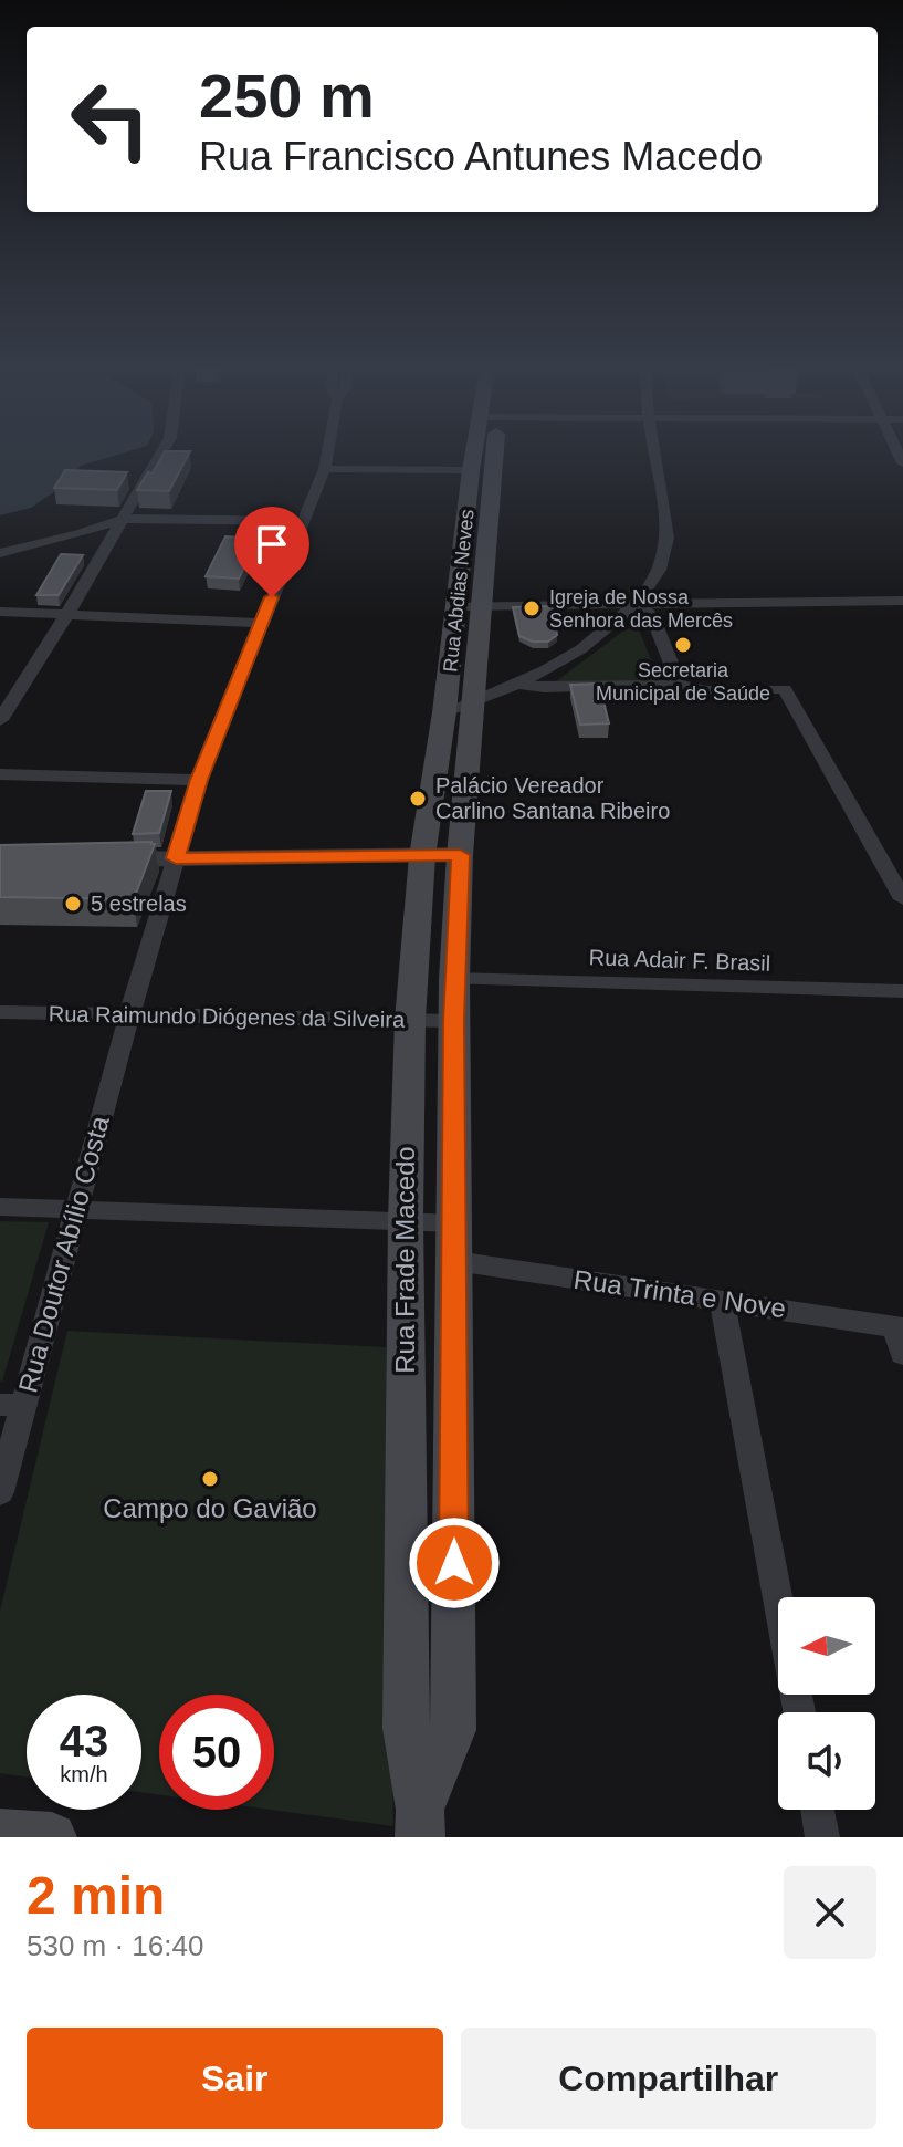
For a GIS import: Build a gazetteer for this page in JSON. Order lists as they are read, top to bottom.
{
  "streets": {
    "main road": ["Rua Abdias Neves", "Rua Frade Macedo"],
    "street": [
      "Rua Adair F. Brasil",
      "Rua Raimundo Diógenes da Silveira",
      "Rua Doutor Abílio Costa",
      "Rua Trinta e Nove"
    ]
  },
  "crossings": [
    ["Rua Abdias Neves", "Rua Frade Macedo"],
    ["Rua Adair F. Brasil", "Rua Frade Macedo"],
    ["Rua Raimundo Diógenes da Silveira", "Rua Doutor Abílio Costa"],
    ["Rua Raimundo Diógenes da Silveira", "Rua Frade Macedo"],
    ["Rua Doutor Abílio Costa", "Rua Trinta e Nove"],
    ["Rua Frade Macedo", "Rua Trinta e Nove"]
  ],
  "places": [
    "Igreja de Nossa Senhora das Mercês",
    "Secretaria Municipal de Saúde",
    "Palácio Vereador Carlino Santana Ribeiro",
    "5 estrelas",
    "Campo do Gavião"
  ],
  "north": "left",
  "page": {
    "turn": ["250 m", "Rua Francisco Antunes Macedo"],
    "speed": "43 km/h",
    "limit": "50",
    "heading": ["2 min", "530 m · 16:40"],
    "buttons": ["Sair", "Compartilhar"]
  }
}
